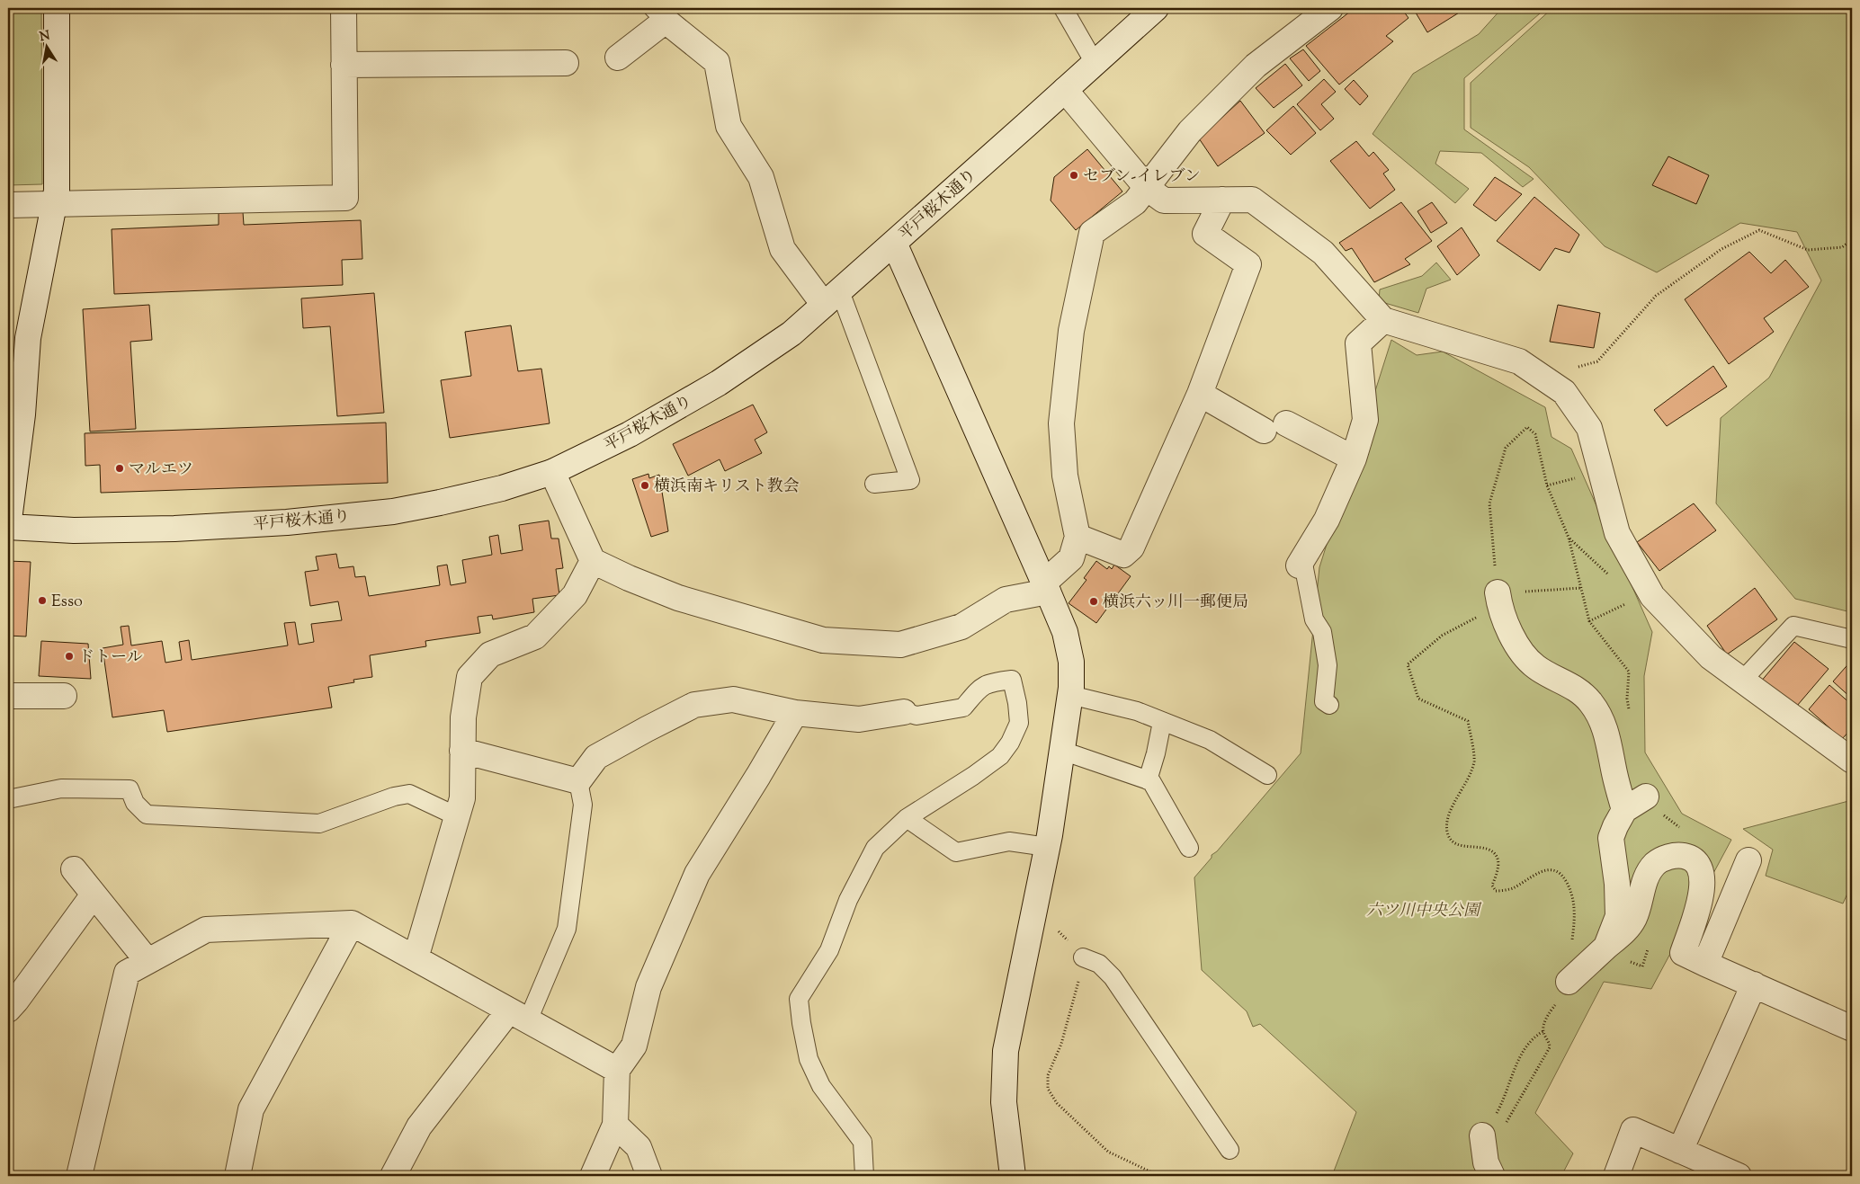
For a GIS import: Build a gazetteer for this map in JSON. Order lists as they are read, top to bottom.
{
  "streets": {
    "street": ["平戸桜木通り"]
  },
  "parks": ["六ツ川中央公園"],
  "places": [
    "セブン-イレブン",
    "マルエツ",
    "横浜南キリスト教会",
    "Esso",
    "横浜六ッ川一郵便局",
    "ドトール"
  ],
  "north": "top"
}
